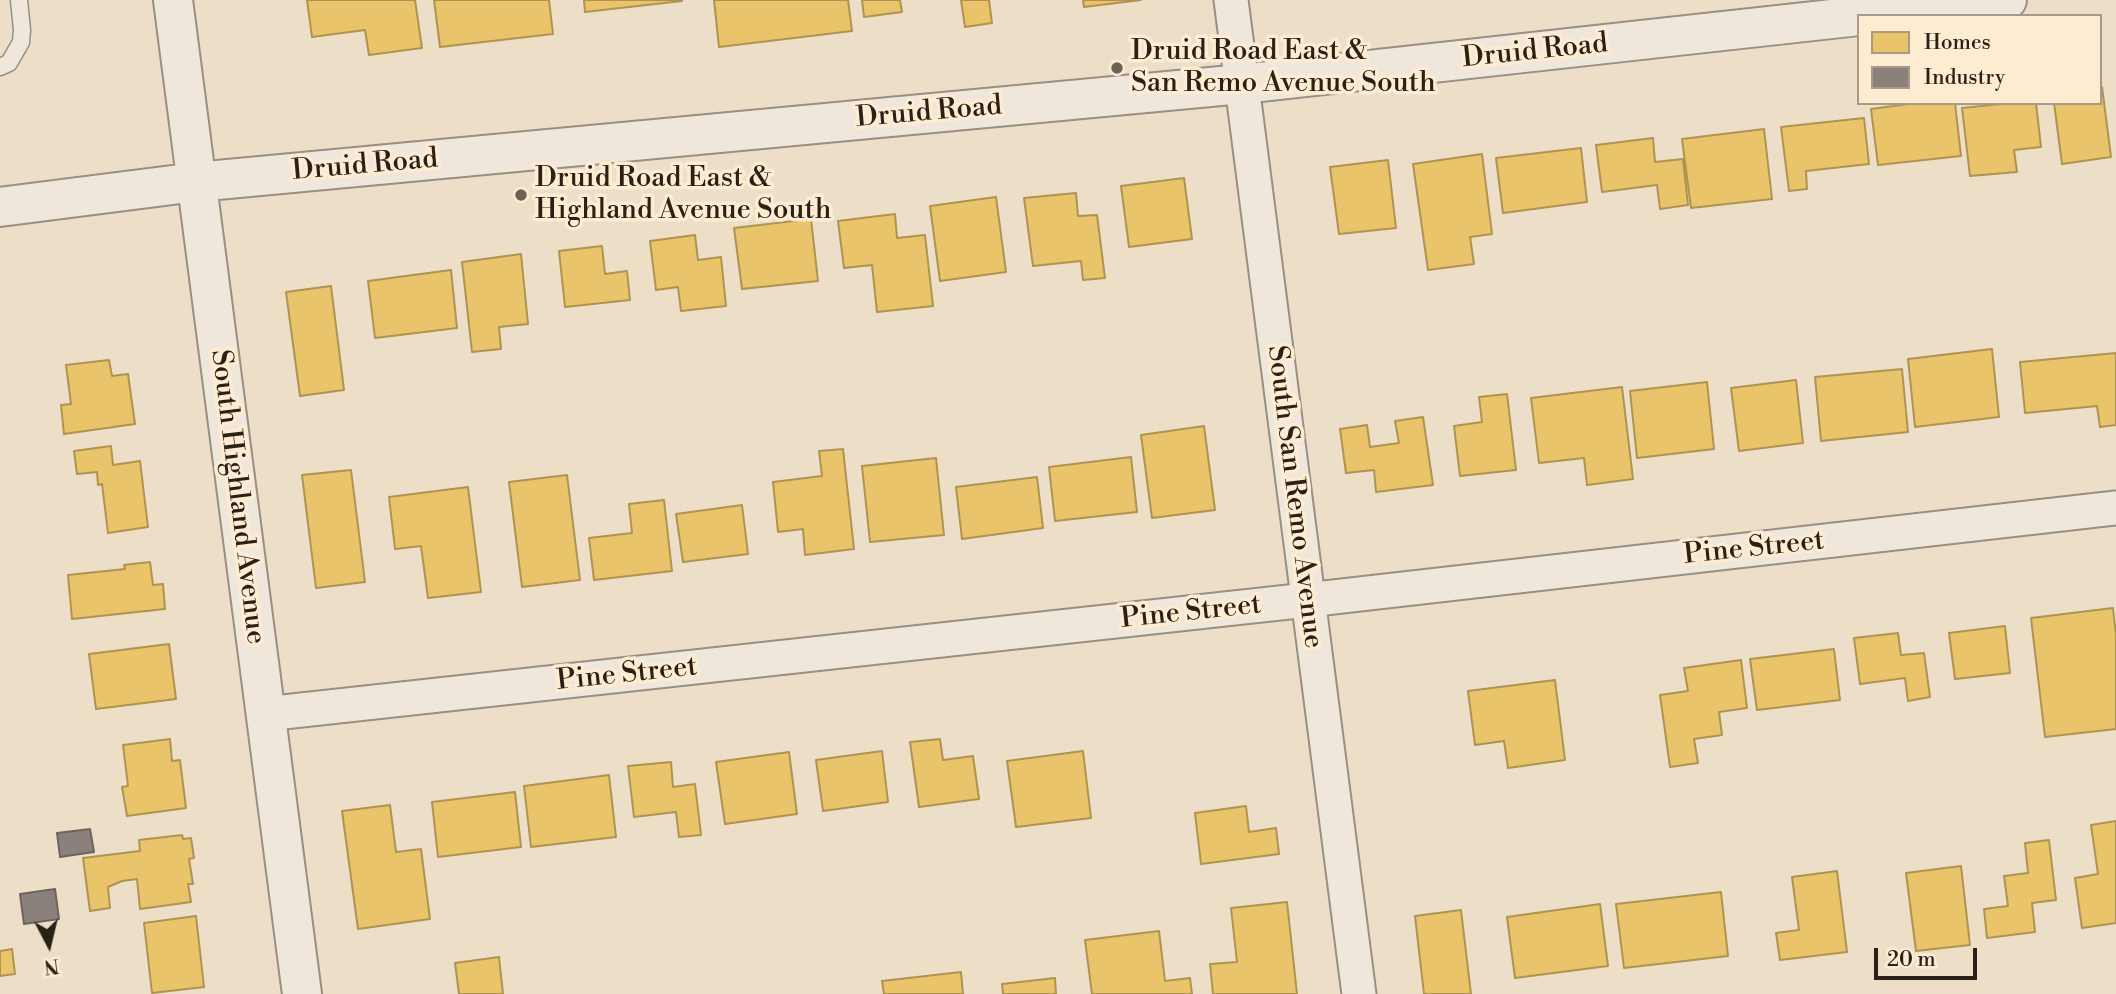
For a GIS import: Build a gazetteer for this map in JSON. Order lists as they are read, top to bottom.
{
  "streets": {
    "street": [
      "Druid Road",
      "South Highland Avenue",
      "South San Remo Avenue",
      "Pine Street"
    ]
  },
  "crossings": [
    ["Druid Road", "South Highland Avenue"],
    ["Druid Road", "South San Remo Avenue"],
    ["South Highland Avenue", "Pine Street"],
    ["South San Remo Avenue", "Pine Street"]
  ],
  "places": ["Druid Road East & San Remo Avenue South", "Druid Road East & Highland Avenue South"],
  "legend": ["Homes", "Industry"],
  "scale_bar": "20 m",
  "north": "bottom"
}
